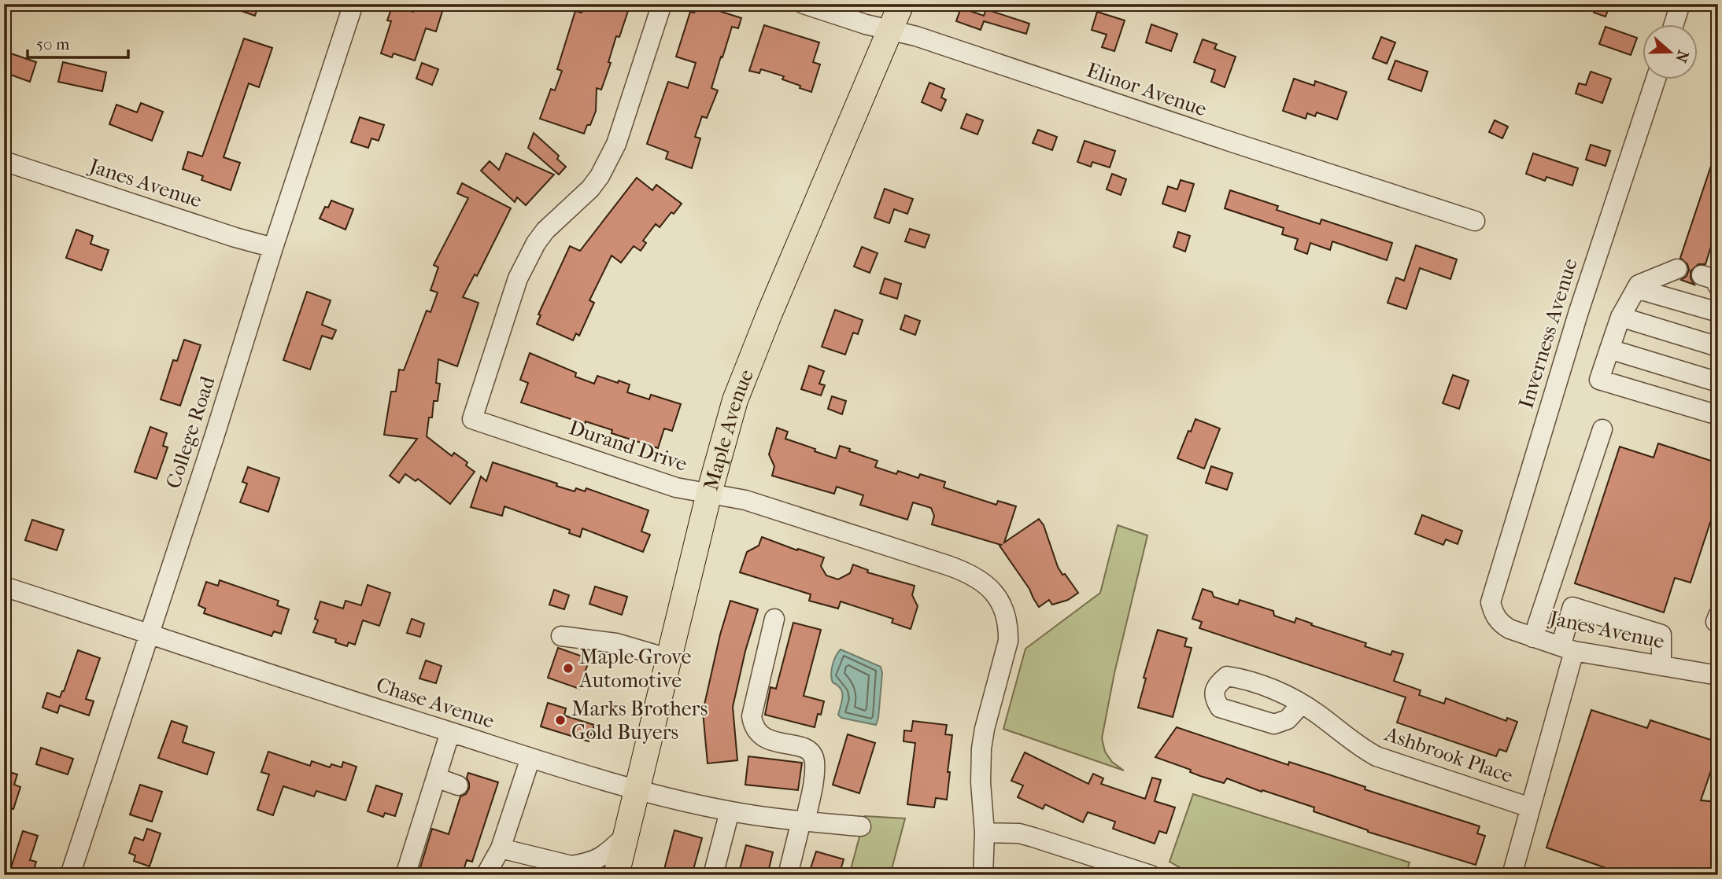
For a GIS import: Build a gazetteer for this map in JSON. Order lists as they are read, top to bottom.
{
  "streets": {
    "main road": ["Maple Avenue"],
    "street": [
      "Elinor Avenue",
      "Janes Avenue",
      "Inverness Avenue",
      "College Road",
      "Durand Drive",
      "Chase Avenue",
      "Ashbrook Place"
    ]
  },
  "crossings": [
    ["Elinor Avenue", "Maple Avenue"],
    ["Janes Avenue", "Inverness Avenue"],
    ["Janes Avenue", "College Road"],
    ["Maple Avenue", "Durand Drive"],
    ["Maple Avenue", "Chase Avenue"],
    ["College Road", "Chase Avenue"]
  ],
  "places": ["Maple Grove Automotive", "Marks Brothers Gold Buyers"],
  "scale_bar": "50 m",
  "north": "right"
}
